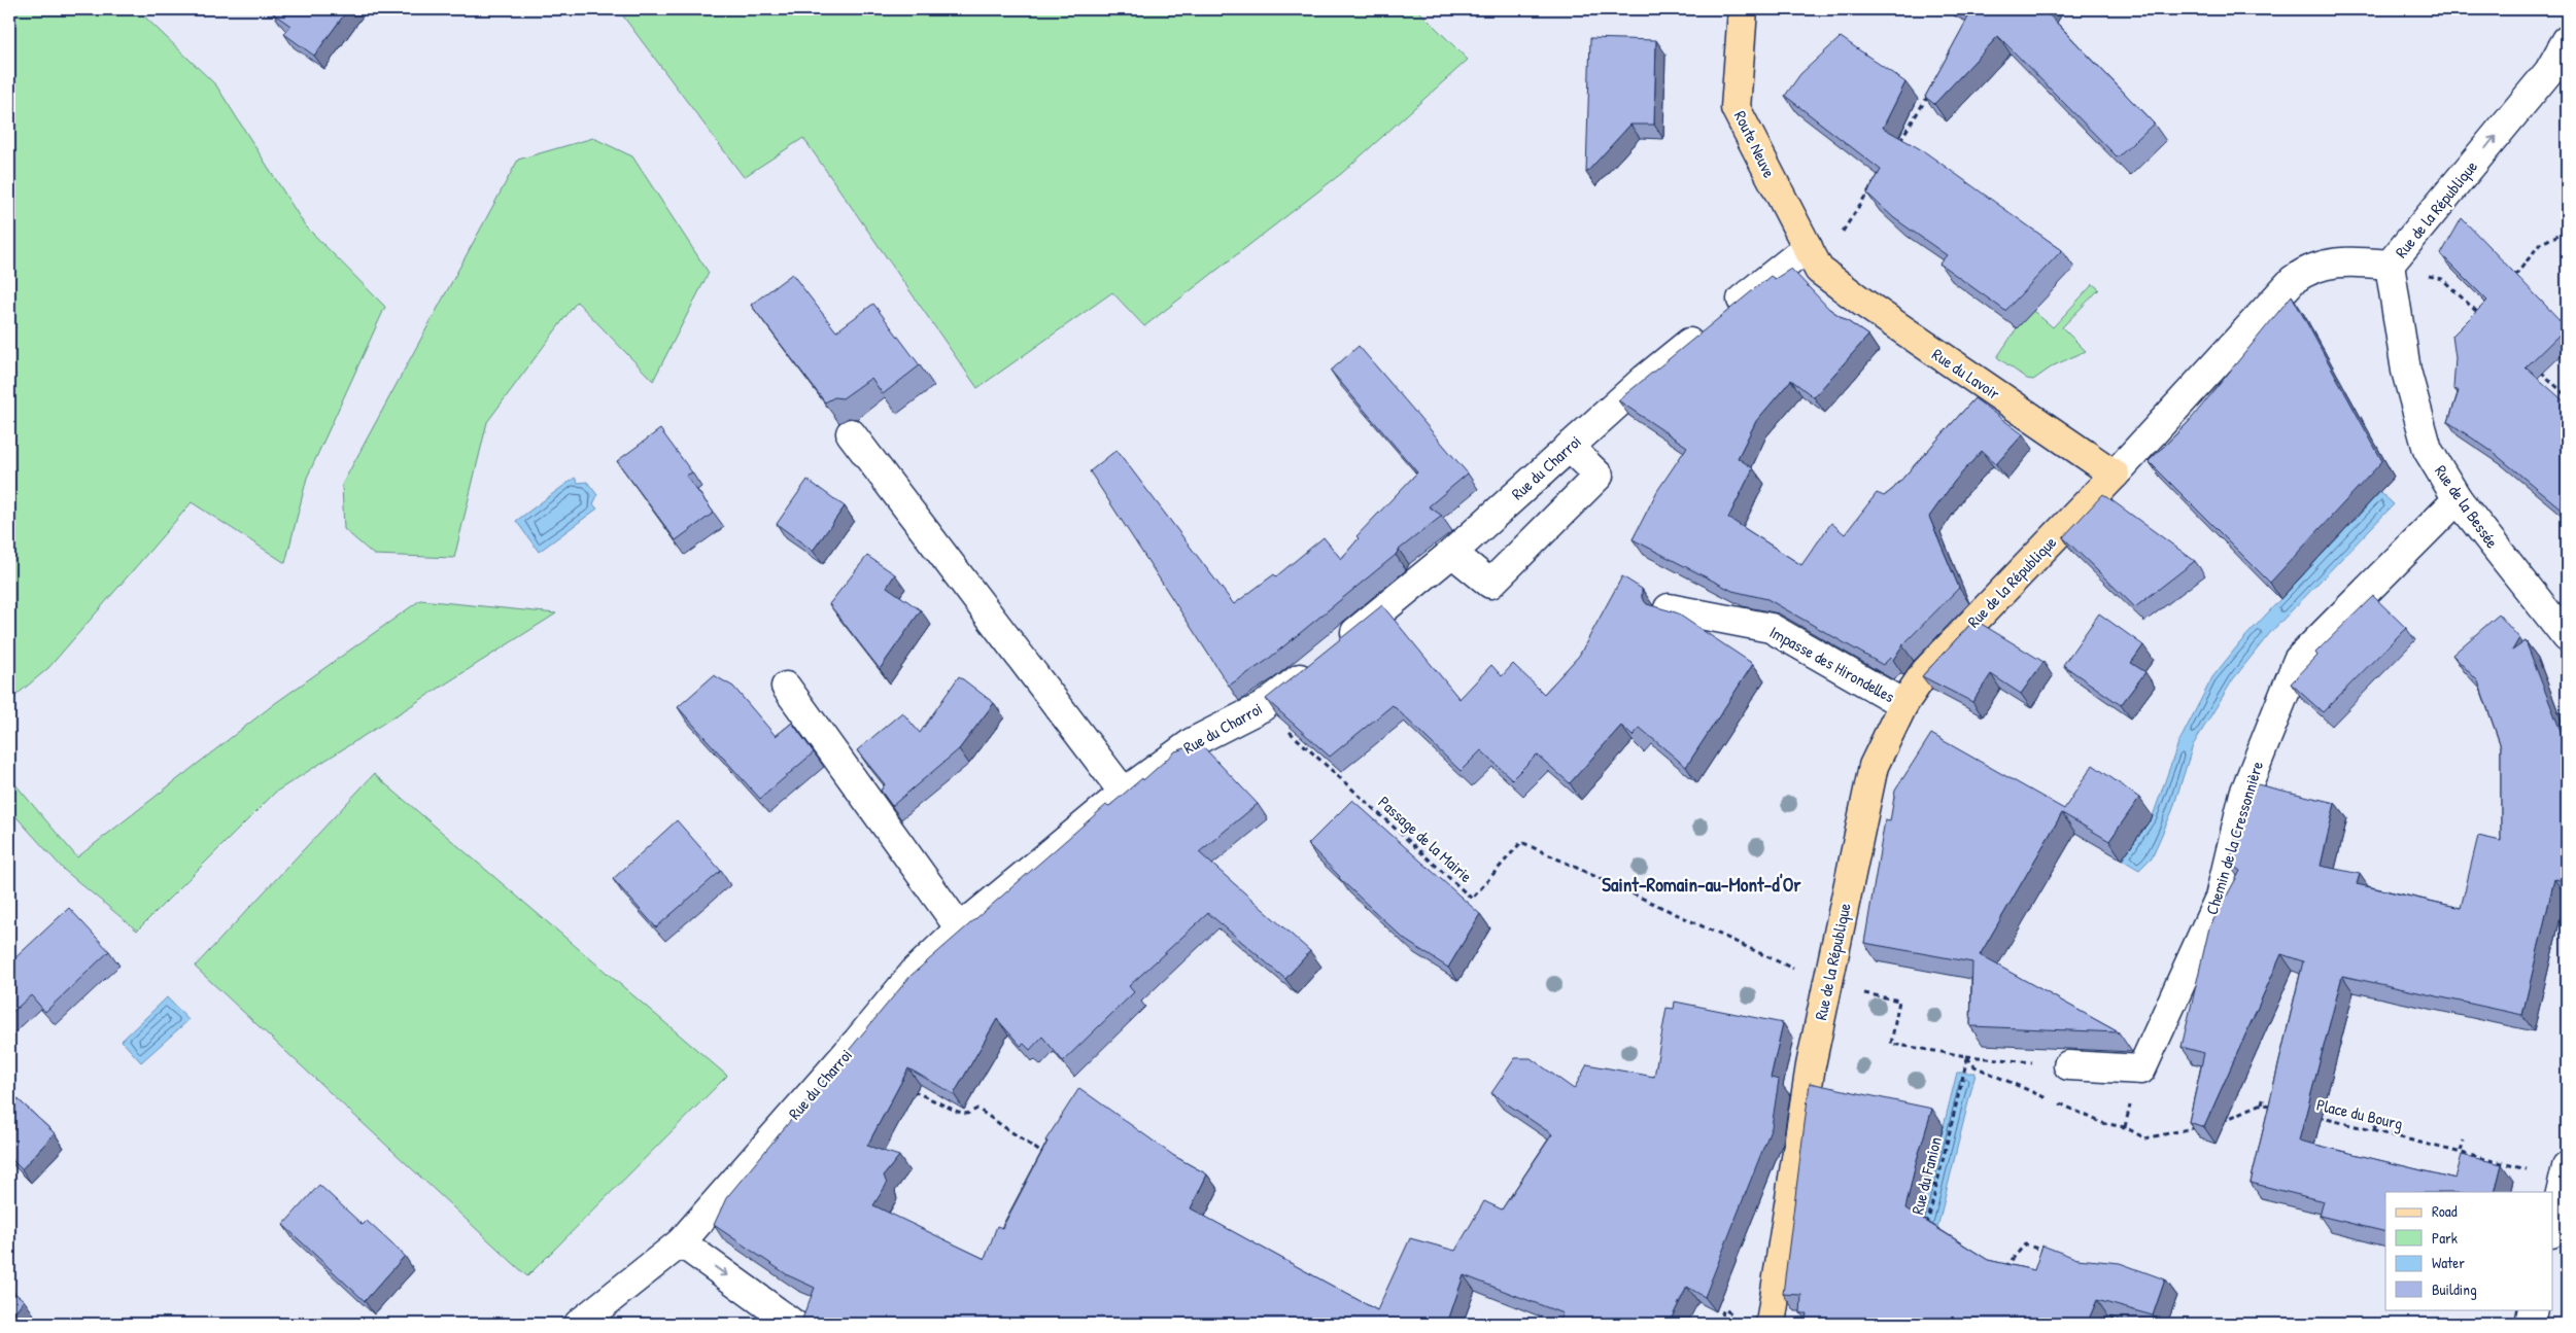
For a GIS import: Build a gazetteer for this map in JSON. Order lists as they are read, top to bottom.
{
  "streets": {
    "main road": ["Route Neuve", "Rue de la République", "Rue du Lavoir"],
    "street": [
      "Rue du Charroi",
      "Rue de la Bessée",
      "Impasse des Hirondelles",
      "Chemin de la Cressonnière"
    ],
    "path": ["Passage de la Mairie", "Place du Bourg", "Rue du Fanion"]
  },
  "crossings": [
    ["Route Neuve", "Rue du Lavoir"],
    ["Route Neuve", "Rue du Charroi"],
    ["Rue de la République", "Rue du Lavoir"],
    ["Rue de la République", "Rue de la Bessée"],
    ["Rue de la République", "Impasse des Hirondelles"],
    ["Rue de la République", "Passage de la Mairie"],
    ["Rue du Lavoir", "Rue du Charroi"],
    ["Rue du Charroi", "Passage de la Mairie"],
    ["Rue de la Bessée", "Chemin de la Cressonnière"]
  ],
  "districts": ["Saint-Romain-au-Mont-d'Or"],
  "legend": [
    "Road",
    "Park",
    "Water",
    "Building"
  ]
}
